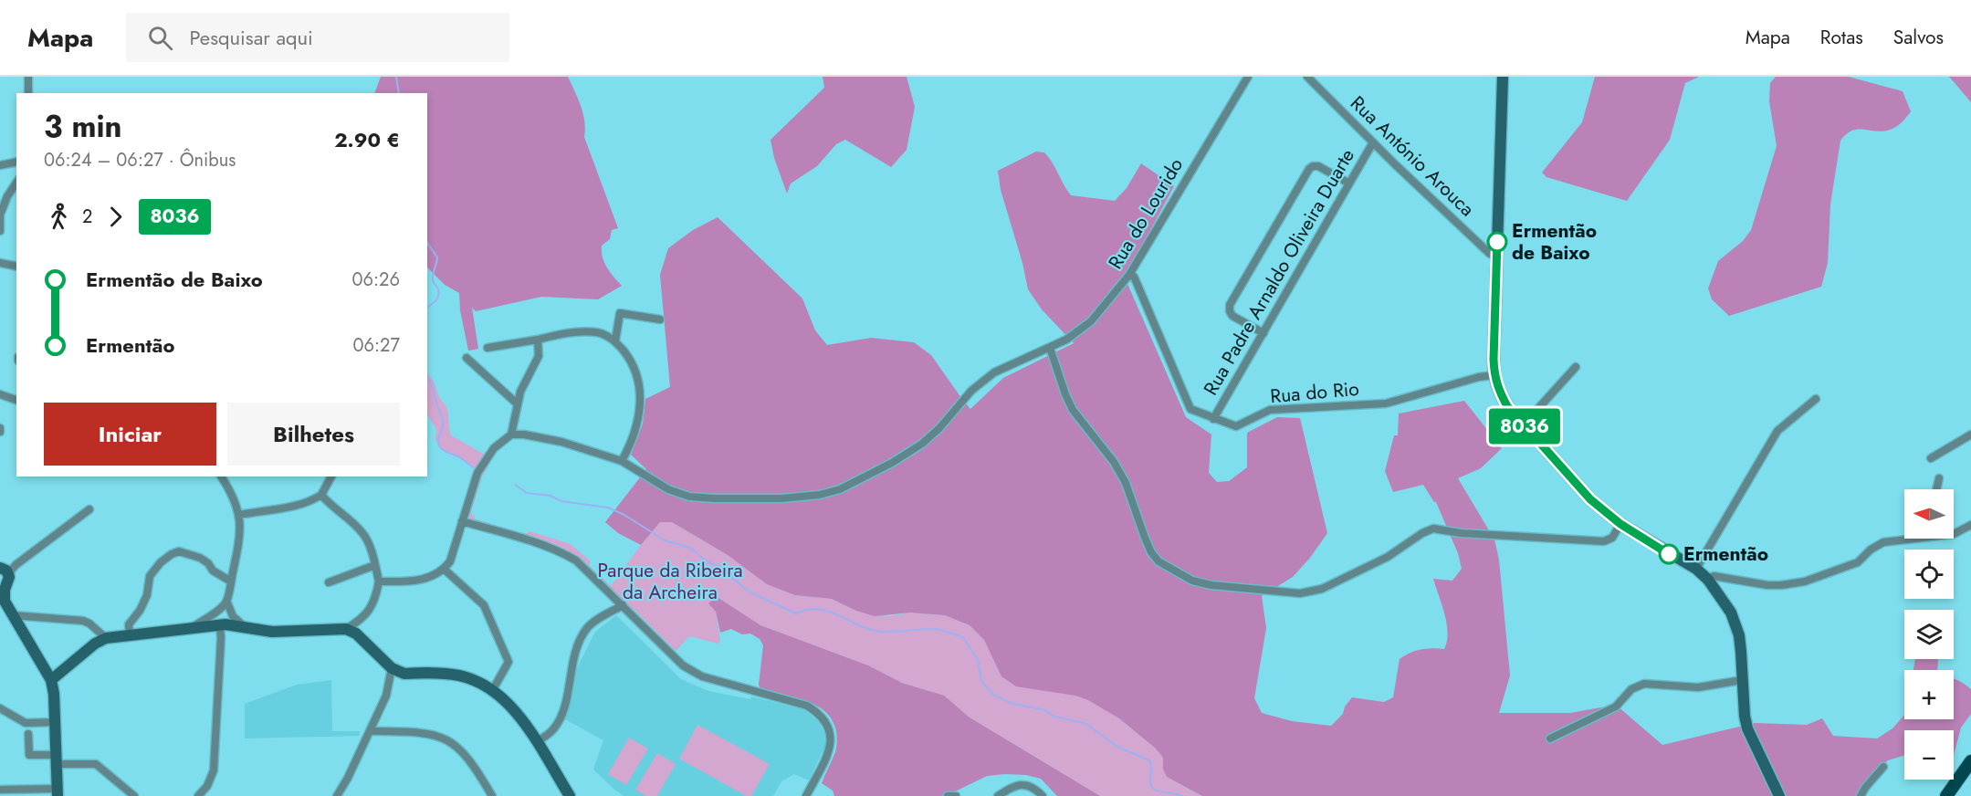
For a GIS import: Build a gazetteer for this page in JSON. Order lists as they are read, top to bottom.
{
  "streets": {
    "street": [
      "Rua António Arouca",
      "Rua do Lourido",
      "Rua Padre Arnaldo Oliveira Duarte",
      "Rua do Rio"
    ]
  },
  "crossings": [
    ["Rua António Arouca", "Rua Padre Arnaldo Oliveira Duarte"],
    ["Rua do Lourido", "Rua do Rio"],
    ["Rua Padre Arnaldo Oliveira Duarte", "Rua do Rio"]
  ],
  "parks": ["Parque da Ribeira da Archeira"],
  "places": ["Ermentão de Baixo", "Ermentão"],
  "lines": ["bus line 8036"],
  "north": "left",
  "page": {
    "header": "Mapa",
    "search": "Pesquisar aqui",
    "nav": ["Mapa", "Rotas", "Salvos"],
    "on_map": "8036",
    "heading": ["3 min", "06:24 – 06:27 · Ônibus", "2.90 €"],
    "legs": ["2", "8036"],
    "list": [
      {
        "name": "Ermentão de Baixo",
        "value": "06:26"
      },
      {
        "name": "Ermentão",
        "value": "06:27"
      }
    ],
    "buttons": ["Iniciar", "Bilhetes"],
    "map_buttons": ["+", "−"]
  }
}
